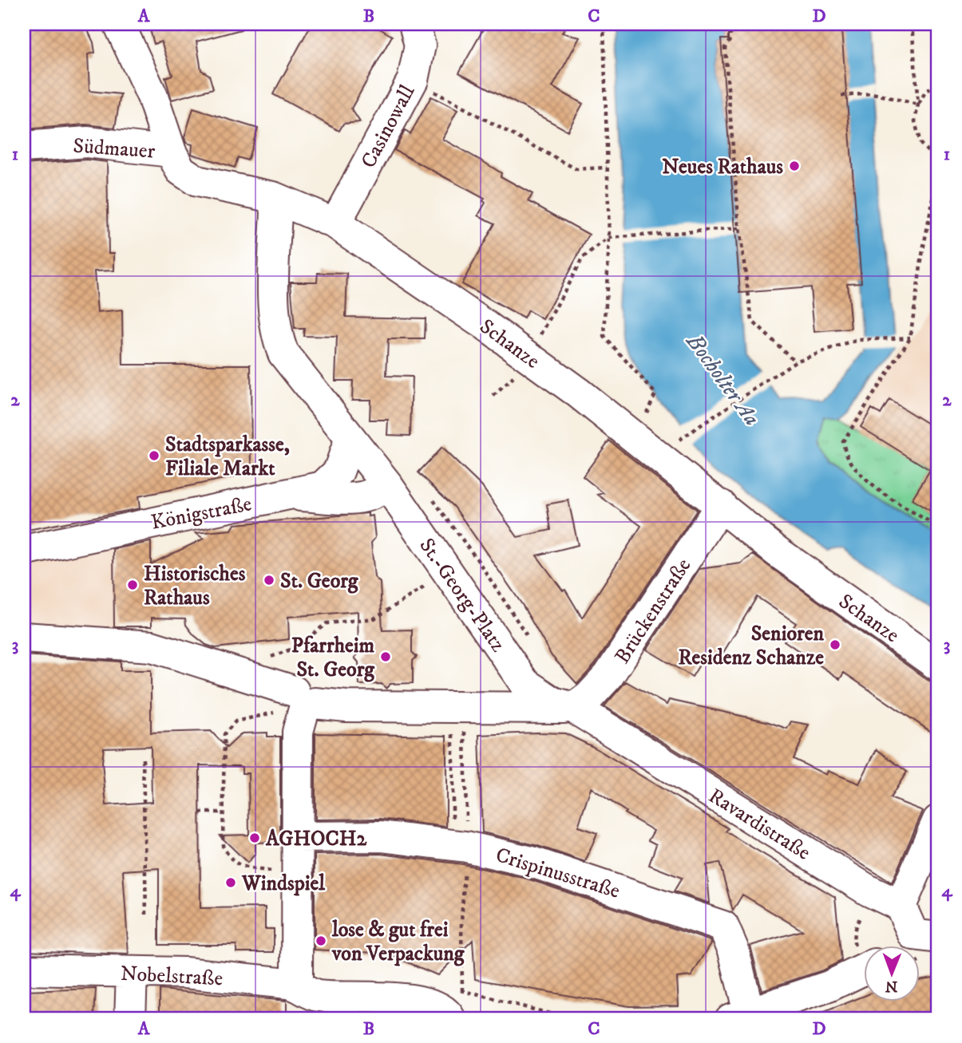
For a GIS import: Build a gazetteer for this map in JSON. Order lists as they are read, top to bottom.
{
  "streets": {
    "street": [
      "Casinowall",
      "Südmauer",
      "Schanze",
      "Königstraße",
      "St.-Georg-Platz",
      "Brückenstraße",
      "Ravardistraße",
      "Crispinusstraße",
      "Nobelstraße"
    ]
  },
  "crossings": [
    ["Casinowall", "Schanze"],
    ["Südmauer", "Schanze"],
    ["Schanze", "St.-Georg-Platz"],
    ["Schanze", "Brückenstraße"],
    ["Königstraße", "St.-Georg-Platz"],
    ["St.-Georg-Platz", "Brückenstraße"],
    ["St.-Georg-Platz", "Ravardistraße"],
    ["Brückenstraße", "Ravardistraße"]
  ],
  "water": ["Bocholter Aa"],
  "places": [
    "Neues Rathaus",
    "Stadtsparkasse, Filiale Markt",
    "St. Georg",
    "Historisches Rathaus",
    "Senioren Residenz Schanze",
    "Pfarrheim St. Georg",
    "AGHOCH2",
    "Windspiel",
    "lose & gut frei von Verpackung"
  ],
  "north": "bottom",
  "grid": {
    "columns": [
      "A",
      "B",
      "C",
      "D"
    ],
    "rows": [
      "1",
      "2",
      "3",
      "4"
    ]
  }
}
